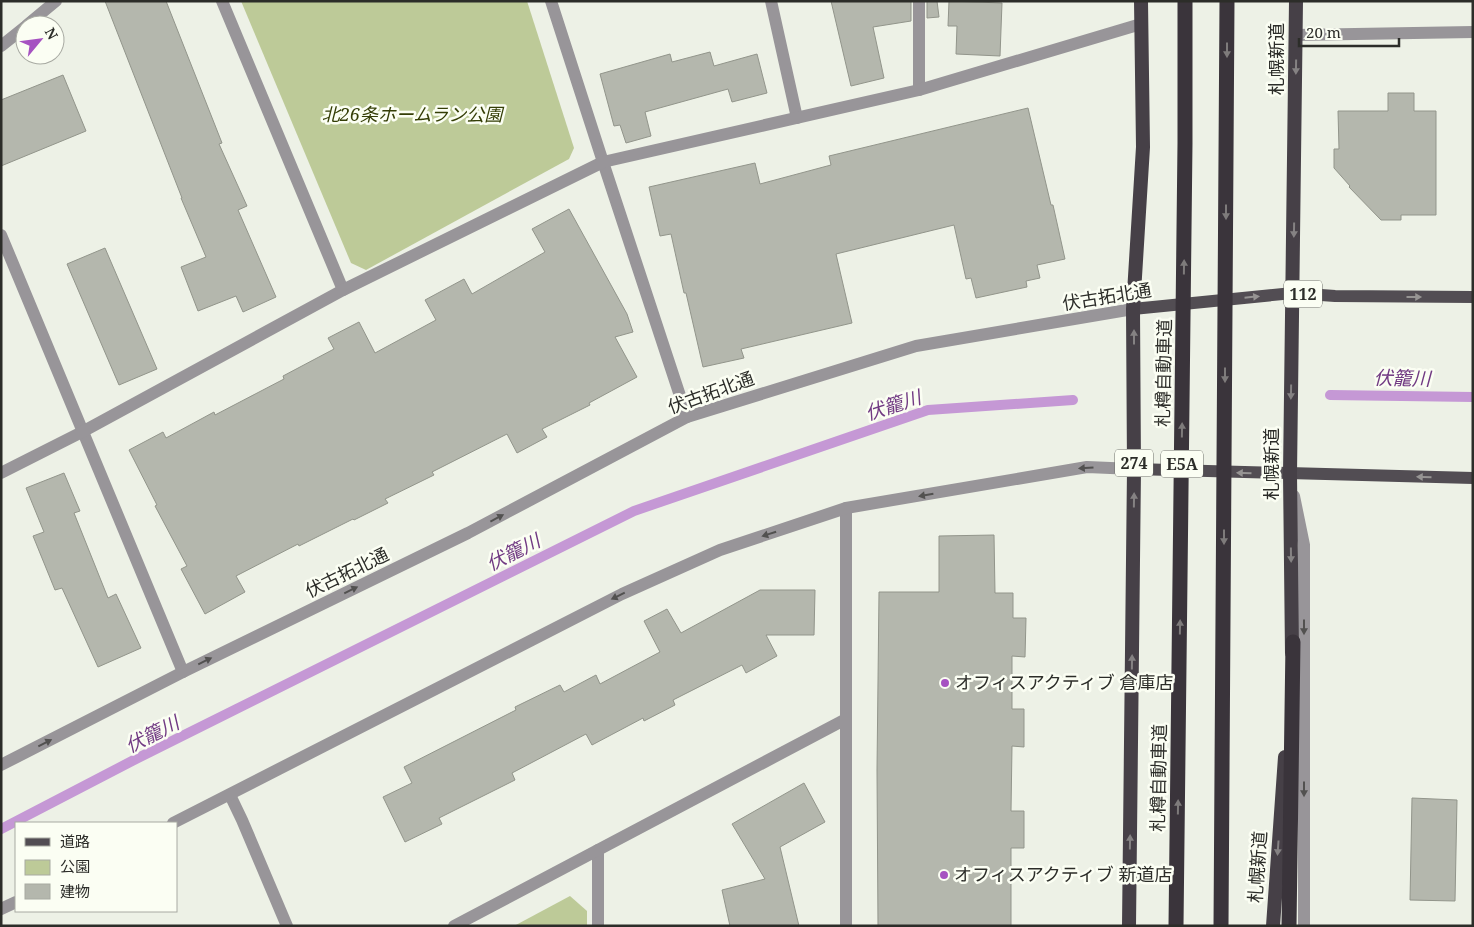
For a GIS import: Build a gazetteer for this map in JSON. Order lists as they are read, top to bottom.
{
  "streets": {
    "highway": [
      "札幌新道",
      "札樽自動車道",
      "274",
      "E5A"
    ],
    "main road": ["112", "伏古拓北通"]
  },
  "crossings": [
    ["札幌新道", "伏古拓北通"],
    ["伏古拓北通", "274"]
  ],
  "one_way": ["伏古拓北通"],
  "water": ["伏籠川"],
  "parks": ["北26条ホームラン公園"],
  "places": ["オフィスアクティブ 倉庫店", "オフィスアクティブ 新道店"],
  "legend": ["道路", "公園", "建物"],
  "scale_bar": "20 m",
  "north": "top right"
}
